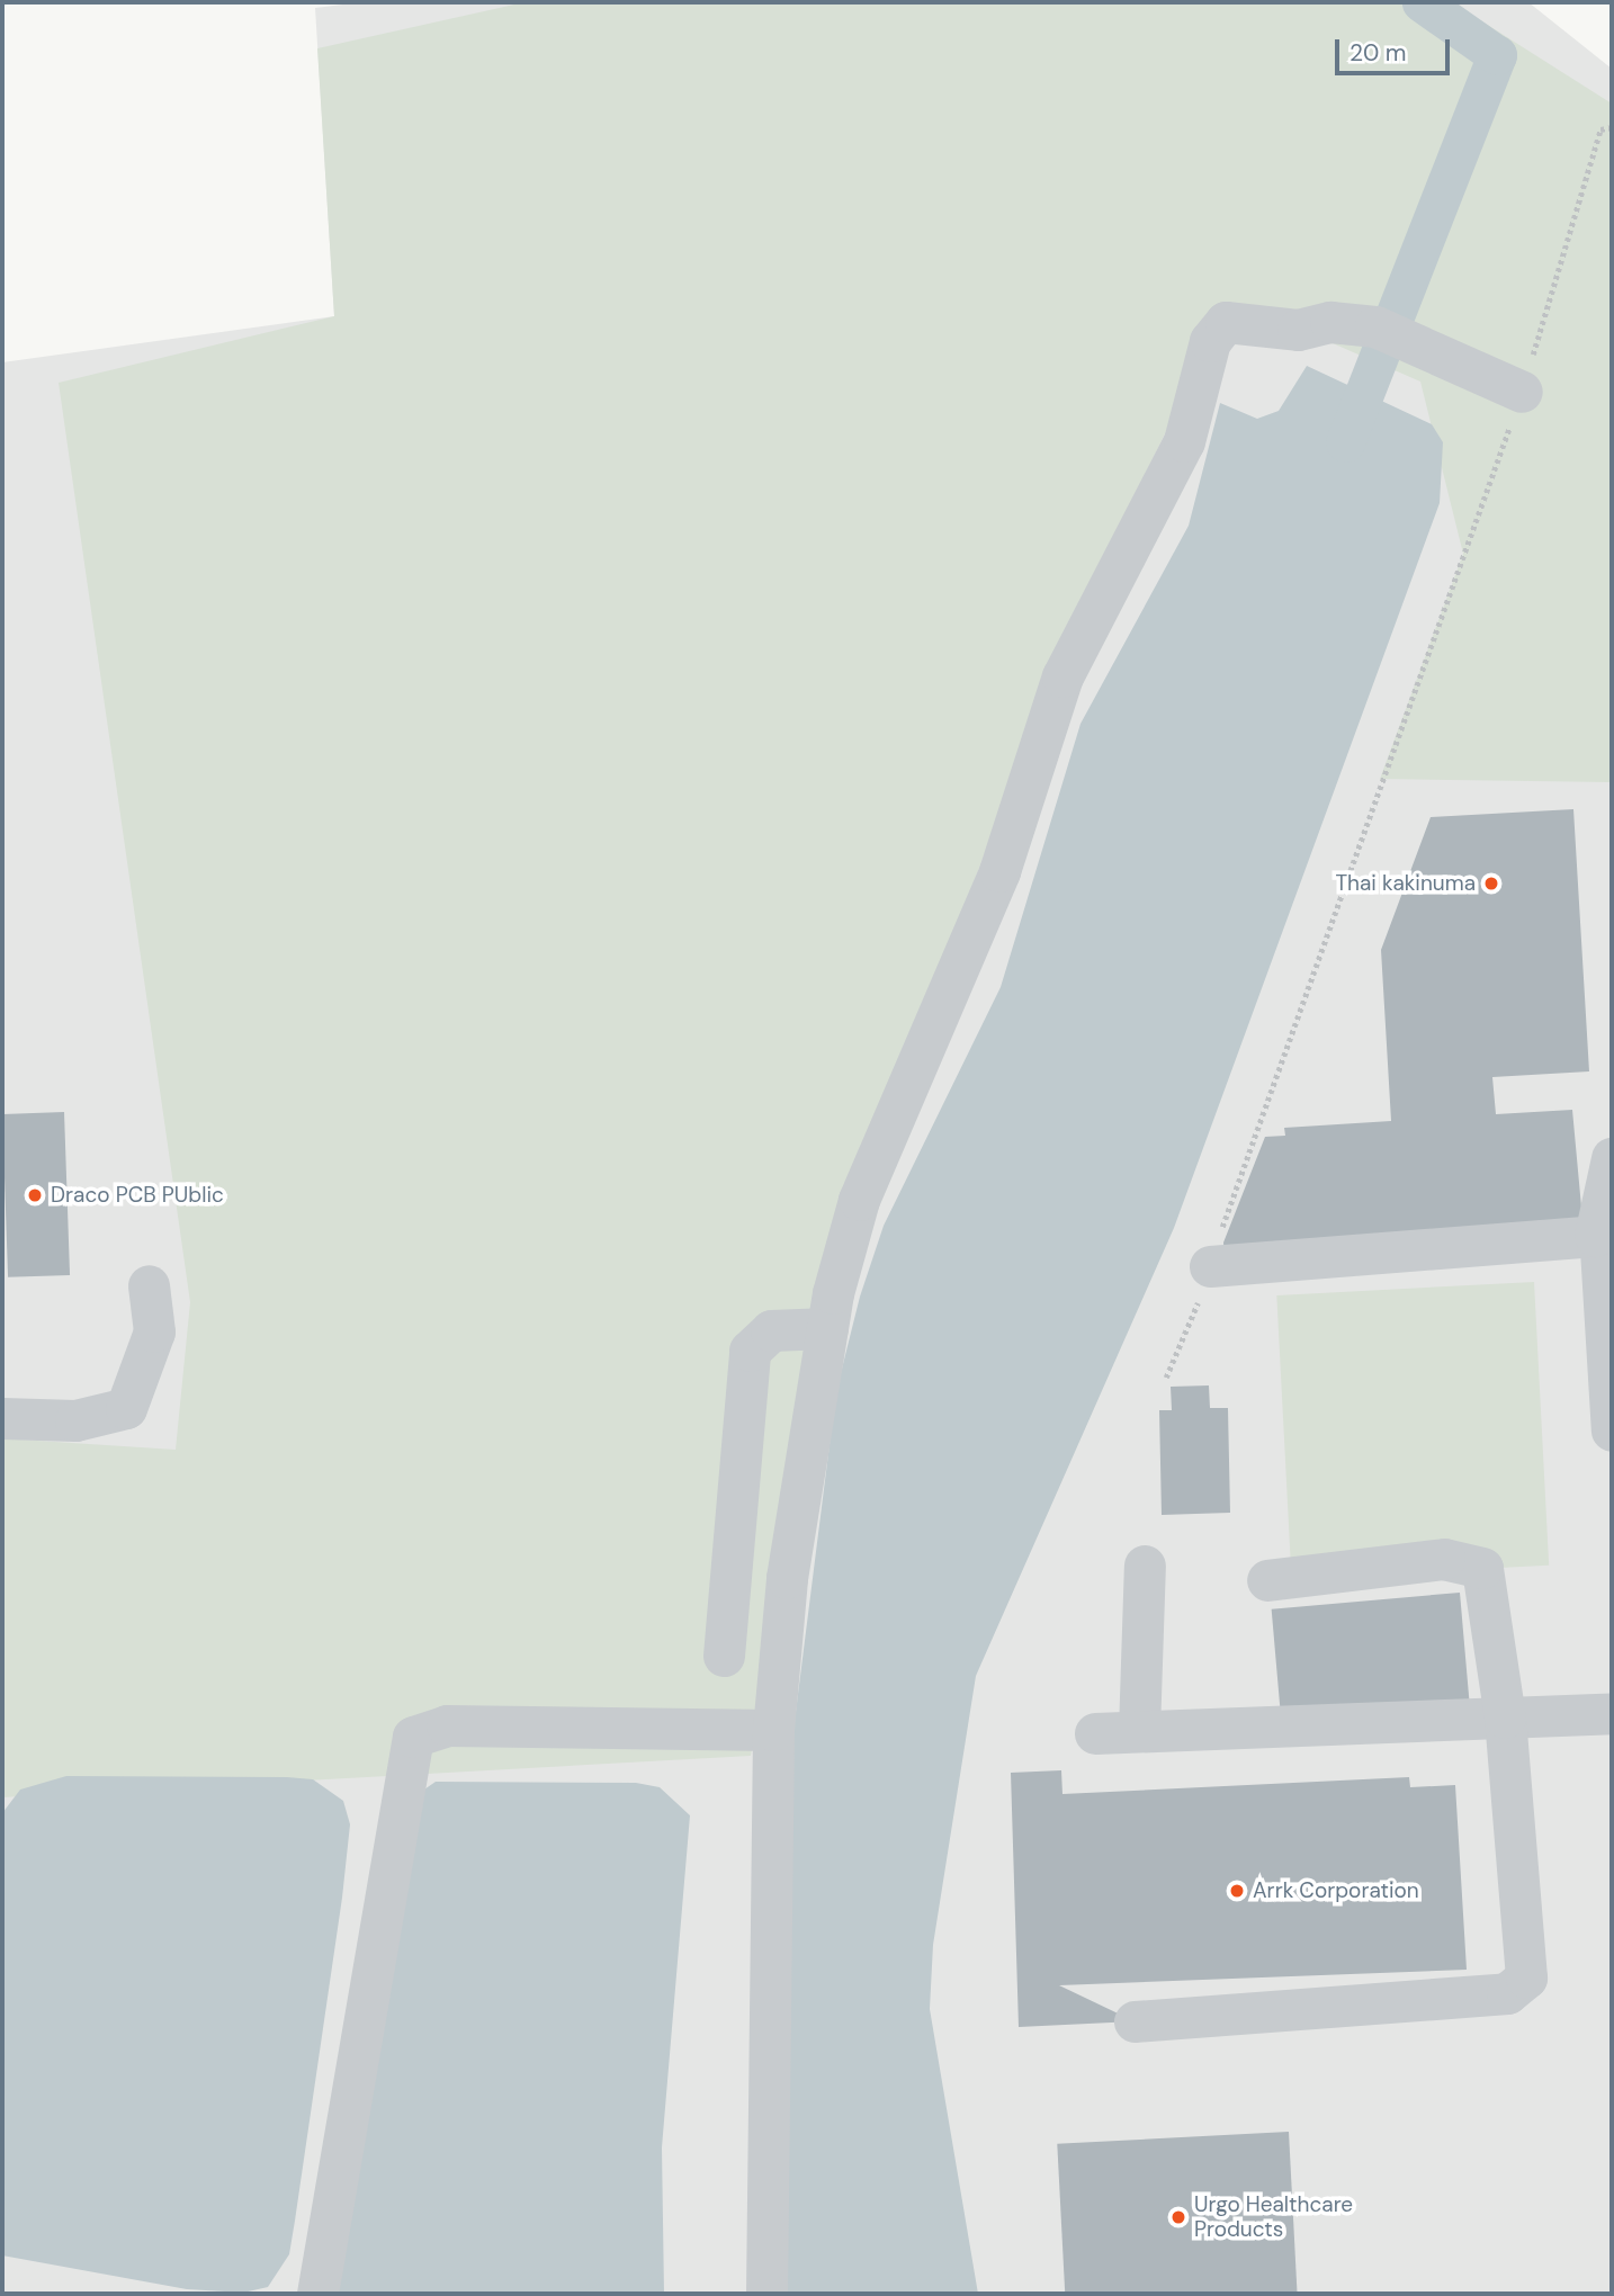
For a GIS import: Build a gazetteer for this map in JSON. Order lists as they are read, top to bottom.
{
  "places": [
    "Thai kakinuma",
    "Draco PCB PUblic",
    "Arrk Corporation",
    "Urgo Healthcare Products"
  ],
  "scale_bar": "20 m"
}
